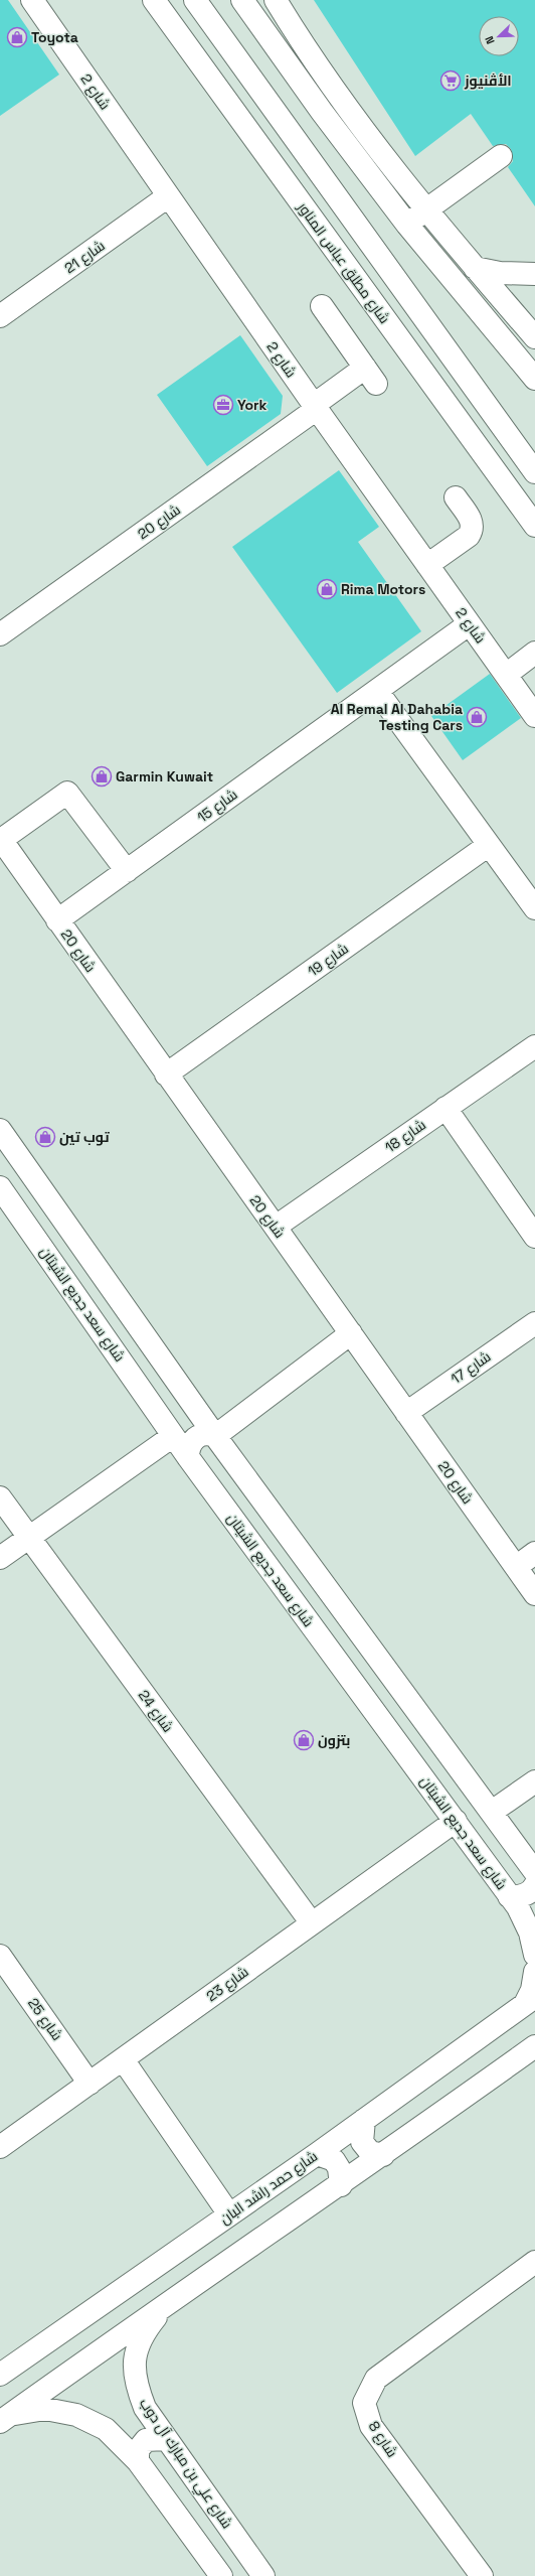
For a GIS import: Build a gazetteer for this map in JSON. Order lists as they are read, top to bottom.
{
  "streets": {
    "street": [
      "شارع 2",
      "شارع 21",
      "شارع مطلق عباس المناور",
      "شارع 20",
      "شارع 15",
      "شارع 19",
      "شارع 18",
      "شارع سعد جديع الشيتان",
      "شارع 17",
      "شارع 24",
      "شارع 23",
      "شارع 25",
      "شارع حمد راشد البان",
      "شارع 8",
      "شارع علي بن مبارك آل دوب"
    ]
  },
  "crossings": [
    ["شارع 2", "شارع 21"],
    ["شارع 2", "شارع 20"],
    ["شارع 2", "شارع 15"],
    ["شارع 20", "شارع 15"],
    ["شارع 20", "شارع 19"],
    ["شارع 20", "شارع 18"],
    ["شارع 20", "شارع 17"],
    ["شارع سعد جديع الشيتان", "شارع 23"],
    ["شارع 24", "شارع 23"],
    ["شارع 23", "شارع 25"]
  ],
  "places": {
    "shop": [
      "Toyota",
      "Rima Motors",
      "Al Remal Al Dahabia Testing Cars",
      "Garmin Kuwait",
      "توب تين",
      "بتزون"
    ],
    "supermarket": ["الأڤنيوز"],
    "office": ["York"]
  },
  "north": "bottom left"
}
